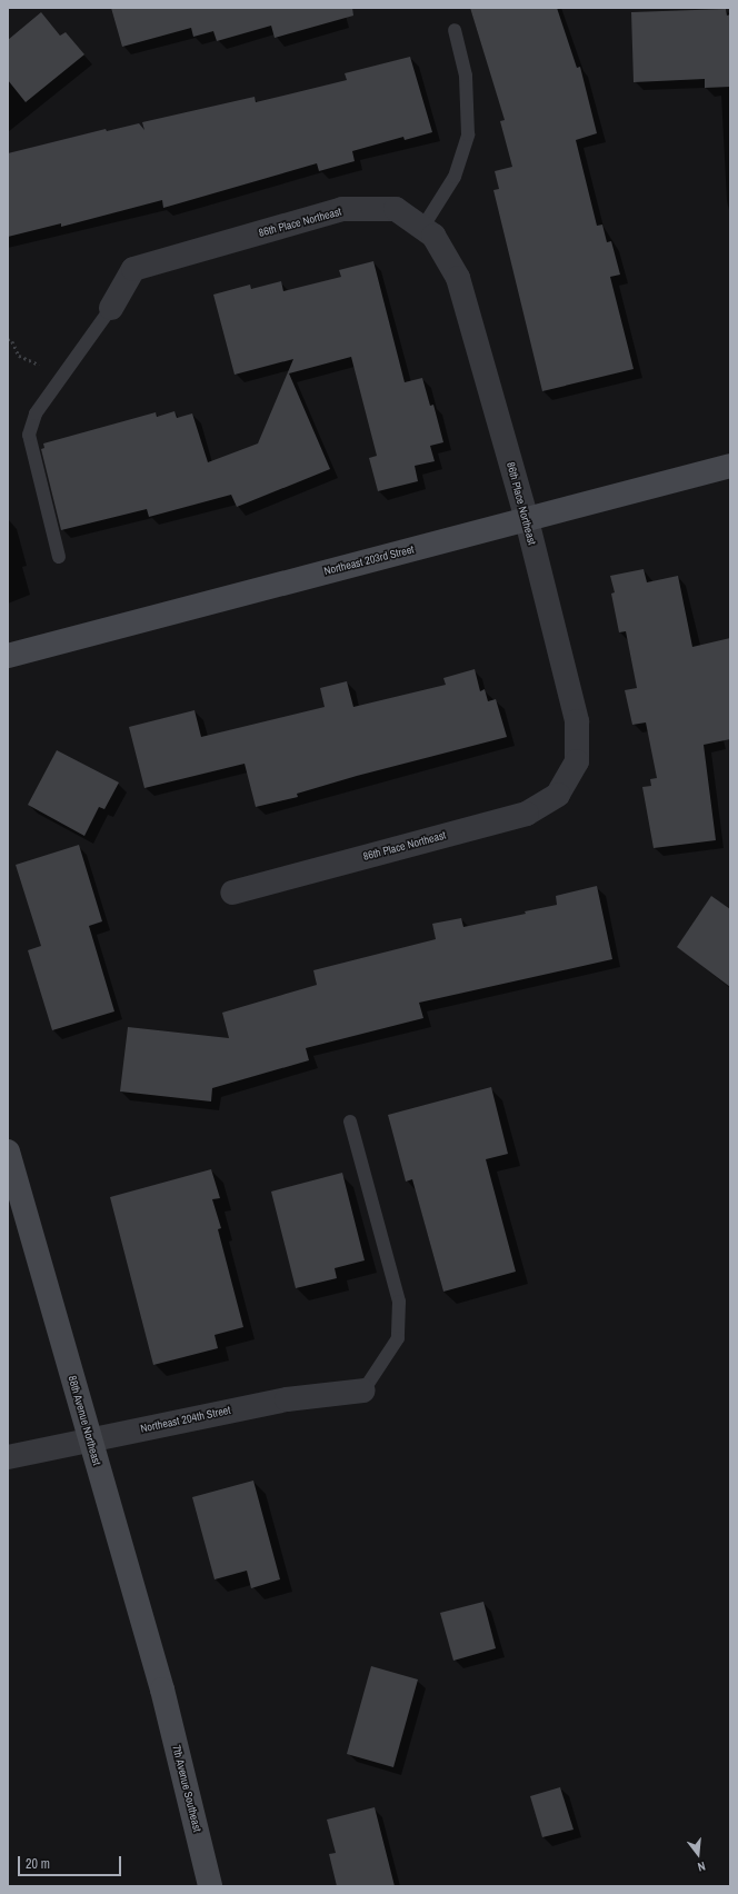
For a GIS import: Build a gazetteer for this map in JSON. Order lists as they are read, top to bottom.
{
  "streets": {
    "street": [
      "86th Place Northeast",
      "Northeast 203rd Street",
      "Northeast 204th Street",
      "88th Avenue Northeast",
      "7th Avenue Southeast"
    ]
  },
  "crossings": [
    ["86th Place Northeast", "Northeast 203rd Street"],
    ["Northeast 204th Street", "88th Avenue Northeast"],
    ["88th Avenue Northeast", "7th Avenue Southeast"]
  ],
  "scale_bar": "20 m",
  "north": "bottom"
}
